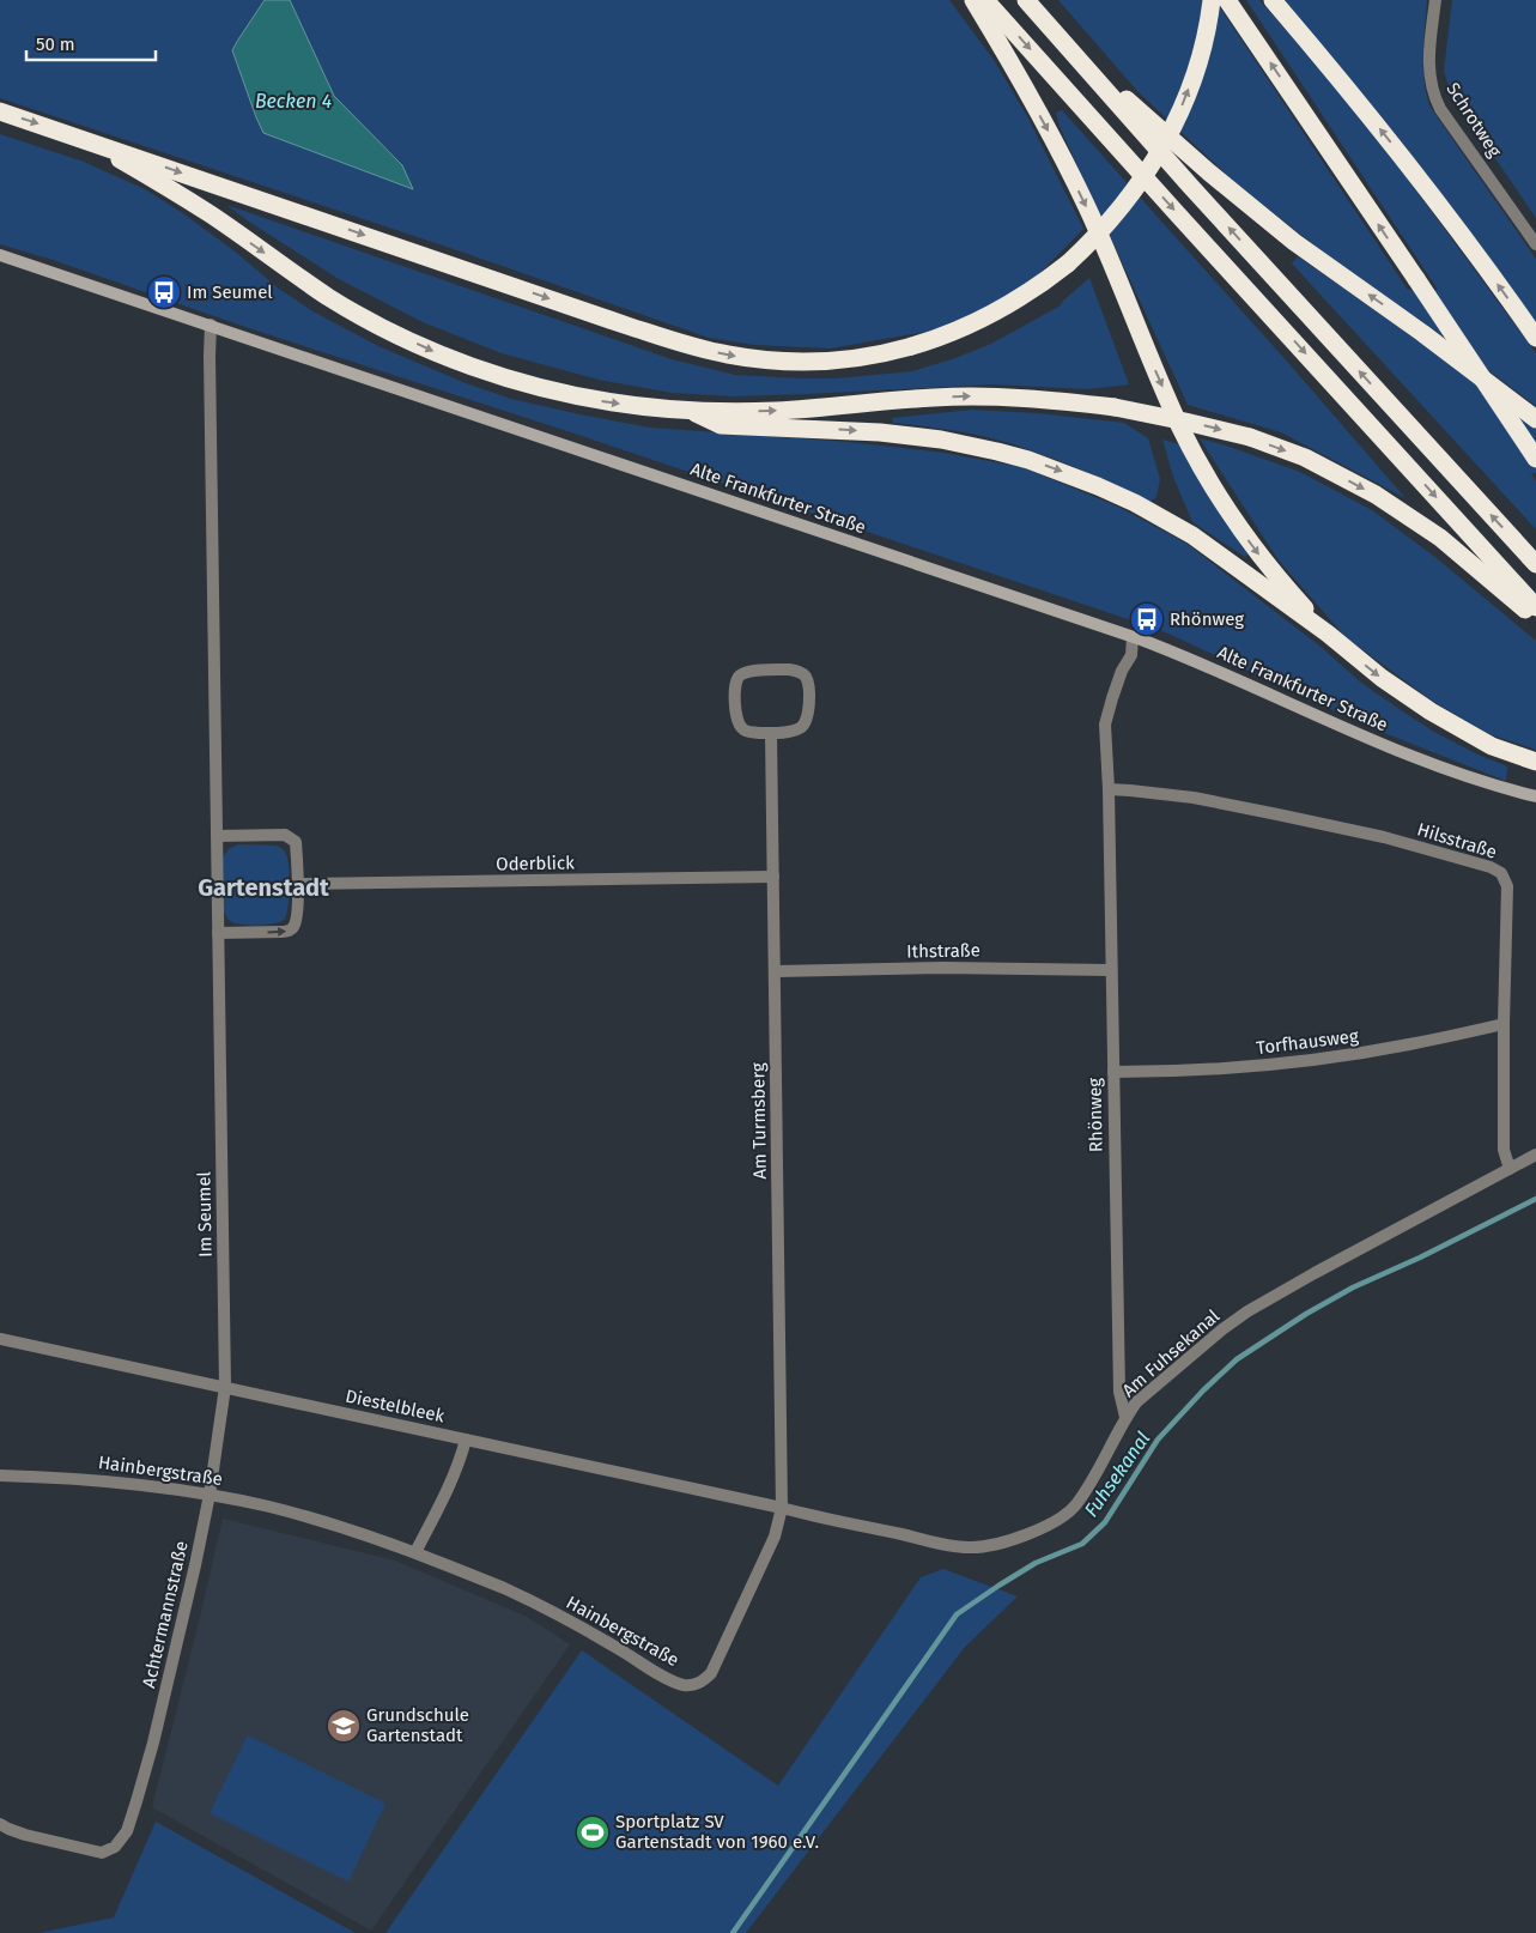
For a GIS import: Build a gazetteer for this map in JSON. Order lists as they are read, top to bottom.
{
  "streets": {
    "street": [
      "Schrotweg",
      "Alte Frankfurter Straße",
      "Hilsstraße",
      "Oderblick",
      "Ithstraße",
      "Torfhausweg",
      "Rhönweg",
      "Am Turmsberg",
      "Im Seumel",
      "Am Fuhsekanal",
      "Diestelbleek",
      "Hainbergstraße",
      "Achtermannstraße"
    ]
  },
  "crossings": [
    ["Alte Frankfurter Straße", "Rhönweg"],
    ["Alte Frankfurter Straße", "Im Seumel"],
    ["Hilsstraße", "Torfhausweg"],
    ["Hilsstraße", "Rhönweg"],
    ["Hilsstraße", "Am Fuhsekanal"],
    ["Oderblick", "Am Turmsberg"],
    ["Ithstraße", "Rhönweg"],
    ["Ithstraße", "Am Turmsberg"],
    ["Torfhausweg", "Rhönweg"],
    ["Rhönweg", "Am Fuhsekanal"],
    ["Am Turmsberg", "Am Fuhsekanal"],
    ["Am Turmsberg", "Diestelbleek"],
    ["Am Turmsberg", "Hainbergstraße"],
    ["Im Seumel", "Diestelbleek"],
    ["Im Seumel", "Hainbergstraße"],
    ["Im Seumel", "Achtermannstraße"],
    ["Am Fuhsekanal", "Diestelbleek"],
    ["Am Fuhsekanal", "Hainbergstraße"],
    ["Diestelbleek", "Hainbergstraße"],
    ["Hainbergstraße", "Achtermannstraße"]
  ],
  "districts": ["Gartenstadt"],
  "water": ["Becken 4", "Fuhsekanal"],
  "places": {
    "bus stop": ["Im Seumel", "Rhönweg"],
    "school or university": ["Grundschule Gartenstadt"],
    "sports": ["Sportplatz SV Gartenstadt von 1960 e.V."]
  },
  "scale_bar": "50 m"
}
